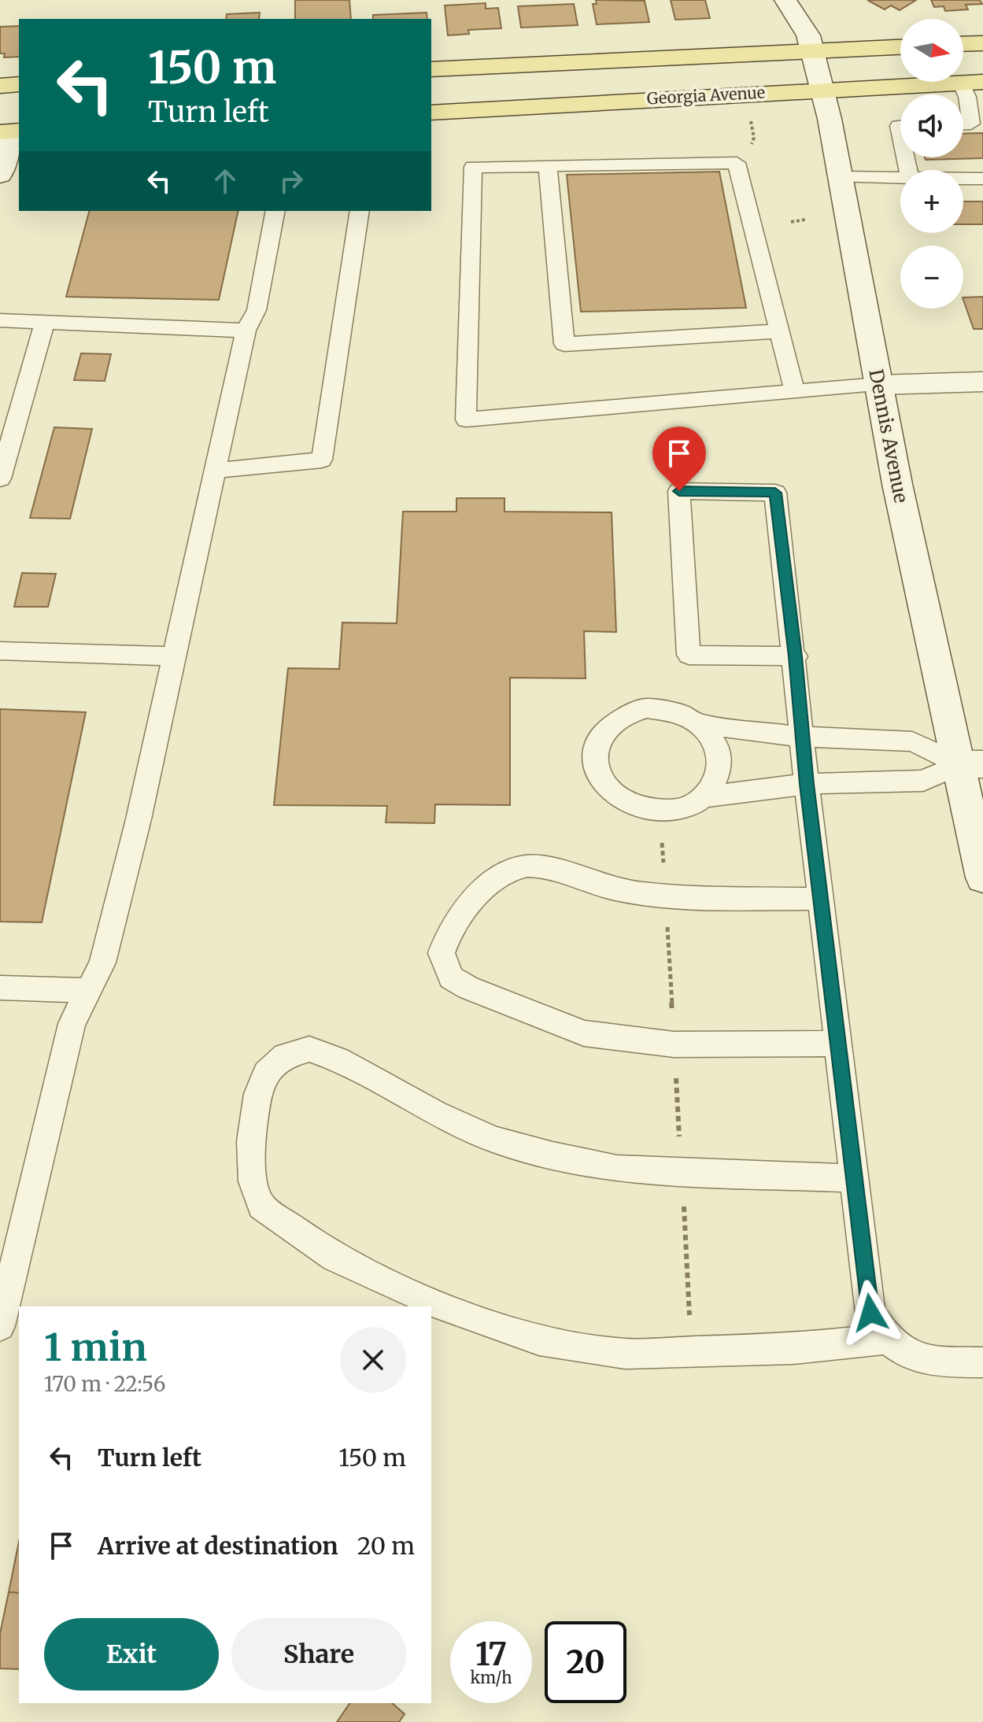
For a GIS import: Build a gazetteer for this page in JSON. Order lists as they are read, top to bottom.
{
  "streets": {
    "main road": ["Georgia Avenue"],
    "street": ["Dennis Avenue"]
  },
  "crossings": [
    ["Georgia Avenue", "Dennis Avenue"]
  ],
  "north": "right",
  "page": {
    "map_buttons": ["+", "−"],
    "turn": ["150 m", "Turn left"],
    "heading": ["1 min", "170 m · 22:56"],
    "list": [
      {
        "name": "Turn left",
        "value": "150 m"
      },
      {
        "name": "Arrive at destination",
        "value": "20 m"
      }
    ],
    "buttons": ["Exit", "Share"],
    "speed": "17 km/h",
    "limit": "20"
  }
}
